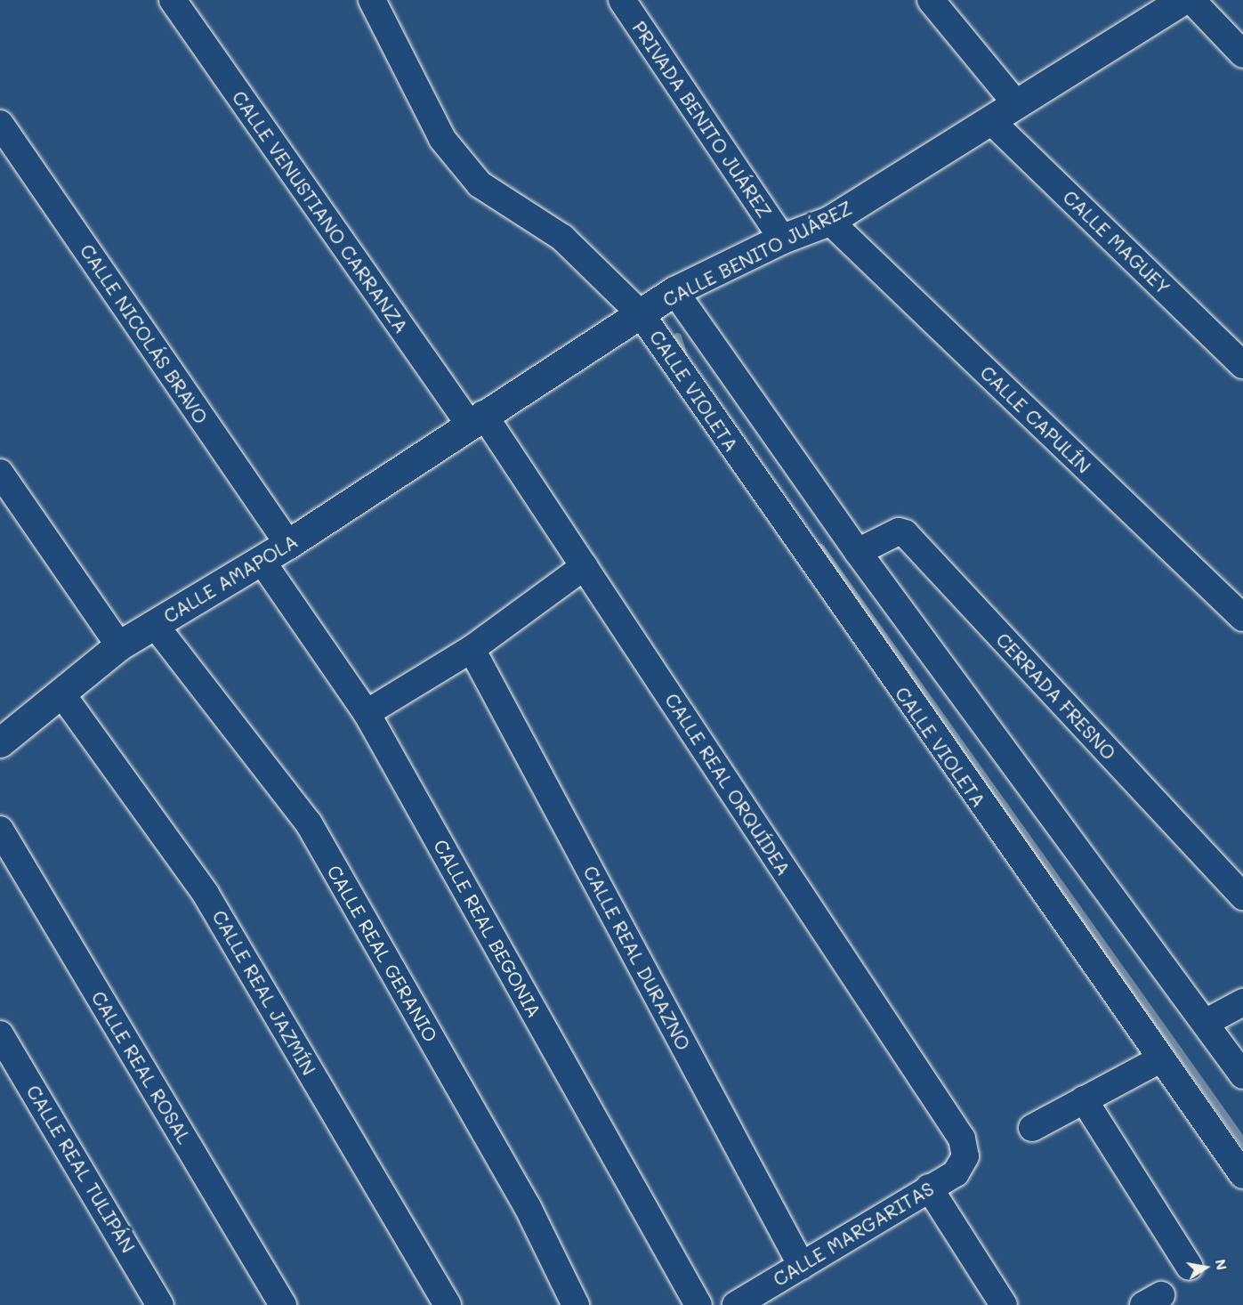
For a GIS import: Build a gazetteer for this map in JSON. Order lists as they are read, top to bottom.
{
  "streets": {
    "street": [
      "PRIVADA BENITO JUÁREZ",
      "CALLE VENUSTIANO CARRANZA",
      "CALLE MAGUEY",
      "CALLE BENITO JUÁREZ",
      "CALLE NICOLÁS BRAVO",
      "CALLE VIOLETA",
      "CALLE CAPULÍN",
      "CALLE AMAPOLA",
      "CERRADA FRESNO",
      "CALLE REAL ORQUÍDEA",
      "CALLE REAL BEGONIA",
      "CALLE REAL GERANIO",
      "CALLE REAL DURAZNO",
      "CALLE REAL JAZMÍN",
      "CALLE REAL ROSAL",
      "CALLE REAL TULIPÁN",
      "CALLE MARGARITAS"
    ]
  },
  "crossings": [
    ["PRIVADA BENITO JUÁREZ", "CALLE BENITO JUÁREZ"],
    ["CALLE VENUSTIANO CARRANZA", "CALLE BENITO JUÁREZ"],
    ["CALLE VENUSTIANO CARRANZA", "CALLE AMAPOLA"],
    ["CALLE VENUSTIANO CARRANZA", "CALLE REAL ORQUÍDEA"],
    ["CALLE MAGUEY", "CALLE BENITO JUÁREZ"],
    ["CALLE BENITO JUÁREZ", "CALLE VIOLETA"],
    ["CALLE BENITO JUÁREZ", "CALLE CAPULÍN"],
    ["CALLE BENITO JUÁREZ", "CALLE AMAPOLA"],
    ["CALLE BENITO JUÁREZ", "CALLE REAL ORQUÍDEA"],
    ["CALLE NICOLÁS BRAVO", "CALLE AMAPOLA"],
    ["CALLE AMAPOLA", "CALLE REAL ORQUÍDEA"],
    ["CALLE AMAPOLA", "CALLE REAL BEGONIA"],
    ["CALLE AMAPOLA", "CALLE REAL GERANIO"],
    ["CALLE AMAPOLA", "CALLE REAL JAZMÍN"],
    ["CALLE REAL ORQUÍDEA", "CALLE MARGARITAS"],
    ["CALLE REAL DURAZNO", "CALLE MARGARITAS"]
  ],
  "north": "right"
}
